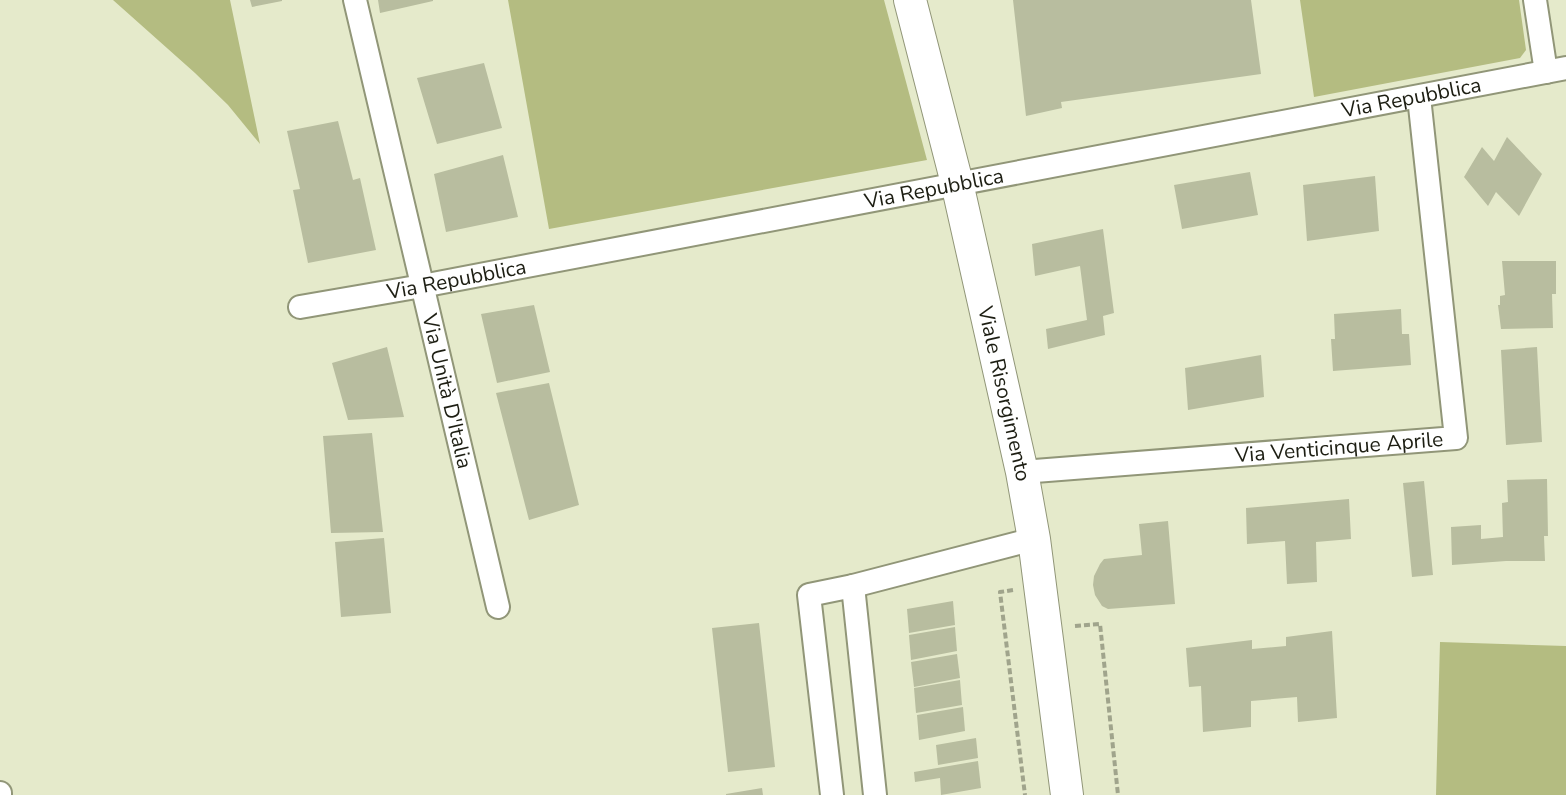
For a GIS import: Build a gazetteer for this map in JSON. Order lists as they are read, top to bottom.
{
  "streets": {
    "street": [
      "Via Repubblica",
      "Via Unità D'Italia",
      "Viale Risorgimento",
      "Via Venticinque Aprile"
    ]
  },
  "crossings": [
    ["Via Repubblica", "Via Unità D'Italia"],
    ["Via Repubblica", "Viale Risorgimento"],
    ["Via Repubblica", "Via Venticinque Aprile"],
    ["Viale Risorgimento", "Via Venticinque Aprile"]
  ]
}
